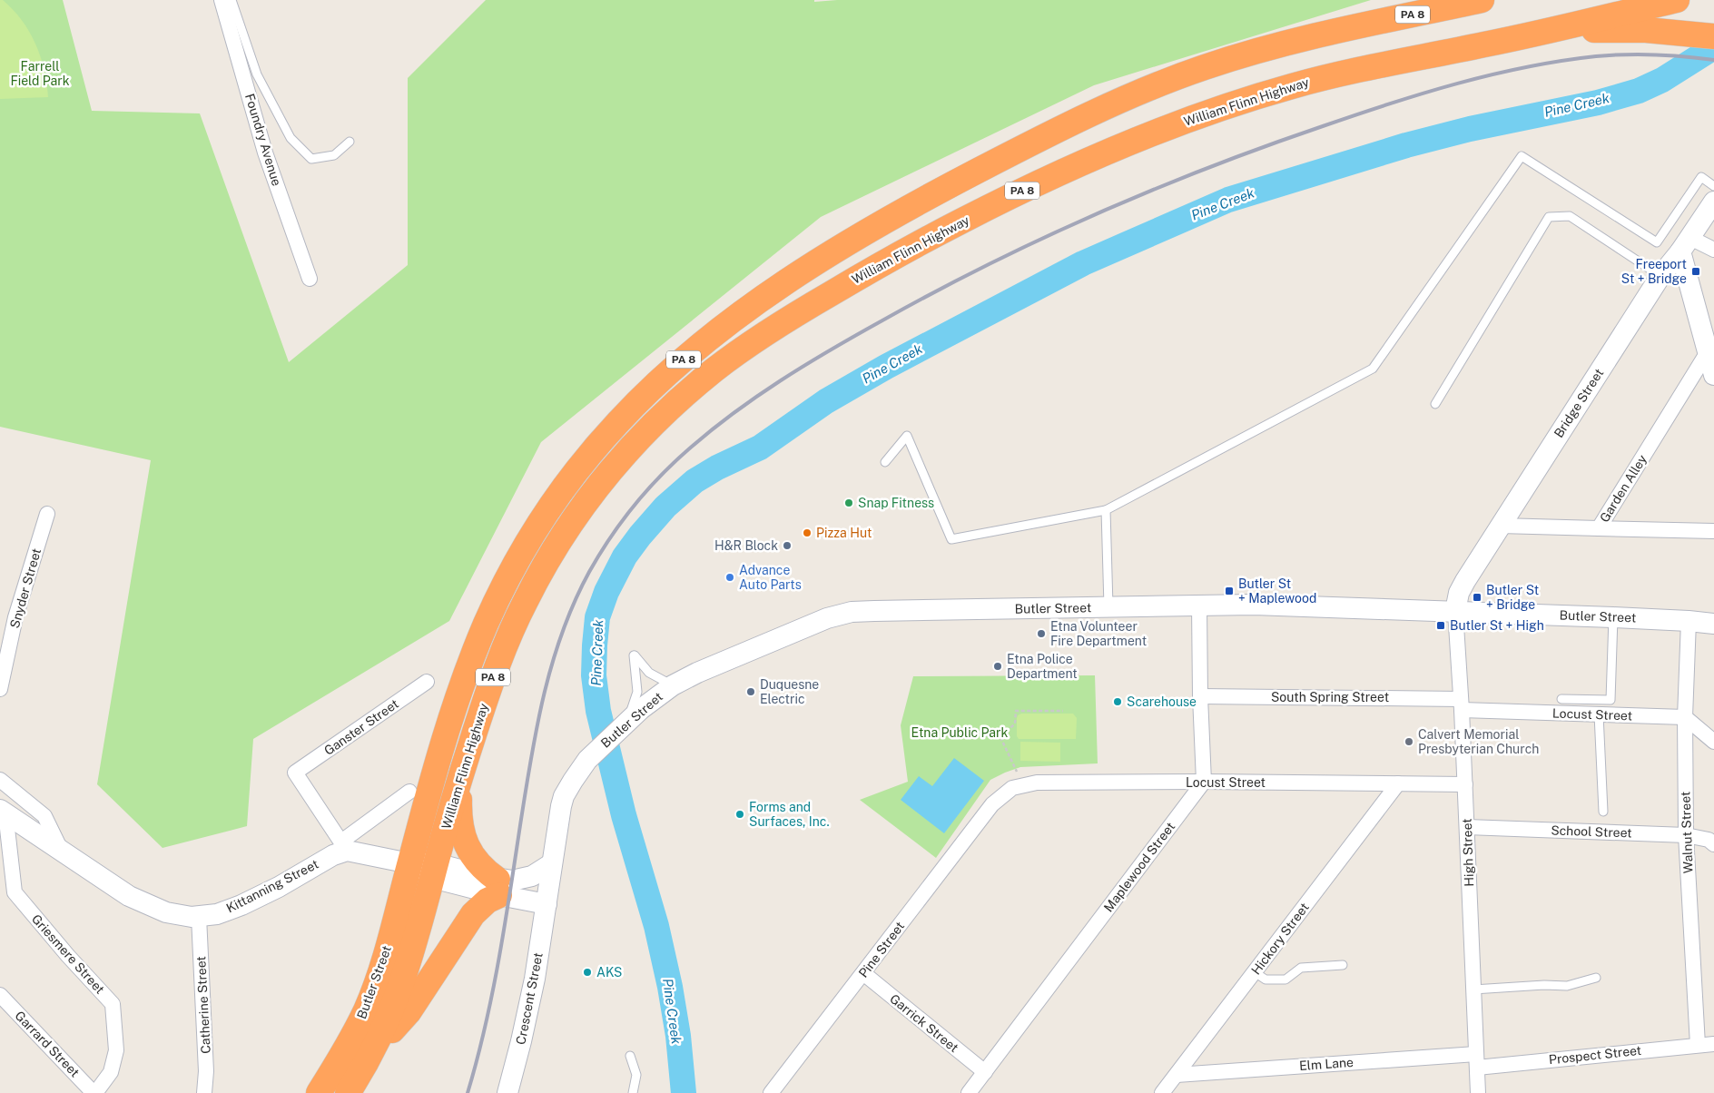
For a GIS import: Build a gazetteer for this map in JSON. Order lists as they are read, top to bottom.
{
  "streets": {
    "highway": ["PA 8", "William Flinn Highway", "Butler Street"],
    "street": [
      "Foundry Avenue",
      "Bridge Street",
      "Garden Alley",
      "Snyder Street",
      "South Spring Street",
      "Locust Street",
      "Ganster Street",
      "School Street",
      "Walnut Street",
      "High Street",
      "Maplewood Street",
      "Kittanning Street",
      "Hickory Street",
      "Pine Street",
      "Griesmere Street",
      "Crescent Street",
      "Catherine Street",
      "Garrick Street",
      "Garrard Street",
      "Prospect Street",
      "Elm Lane"
    ]
  },
  "crossings": [
    ["William Flinn Highway", "Butler Street"],
    ["Bridge Street", "Butler Street"],
    ["Bridge Street", "High Street"],
    ["Butler Street", "Walnut Street"],
    ["Butler Street", "High Street"],
    ["Butler Street", "Crescent Street"],
    ["South Spring Street", "Locust Street"],
    ["South Spring Street", "High Street"],
    ["Locust Street", "Walnut Street"],
    ["Locust Street", "High Street"],
    ["Locust Street", "Maplewood Street"],
    ["Locust Street", "Hickory Street"],
    ["Locust Street", "Pine Street"],
    ["Ganster Street", "Kittanning Street"],
    ["School Street", "Walnut Street"],
    ["School Street", "High Street"],
    ["Walnut Street", "Prospect Street"],
    ["High Street", "Prospect Street"],
    ["High Street", "Elm Lane"],
    ["Maplewood Street", "Garrick Street"],
    ["Kittanning Street", "Griesmere Street"],
    ["Kittanning Street", "Catherine Street"],
    ["Hickory Street", "Elm Lane"],
    ["Pine Street", "Garrick Street"],
    ["Griesmere Street", "Garrard Street"],
    ["Prospect Street", "Elm Lane"]
  ],
  "water": ["Pine Creek"],
  "parks": ["Farrell Field Park", "Etna Public Park"],
  "places": {
    "transit": [
      "Freeport St + Bridge",
      "Butler St + Maplewood",
      "Butler St + Bridge",
      "Butler St + High"
    ],
    "other": [
      "Snap Fitness",
      "Pizza Hut",
      "H&R Block",
      "Advance Auto Parts",
      "Etna Volunteer Fire Department",
      "Etna Police Department",
      "Duquesne Electric",
      "Scarehouse",
      "Calvert Memorial Presbyterian Church",
      "Forms and Surfaces, Inc.",
      "AKS"
    ]
  }
}
